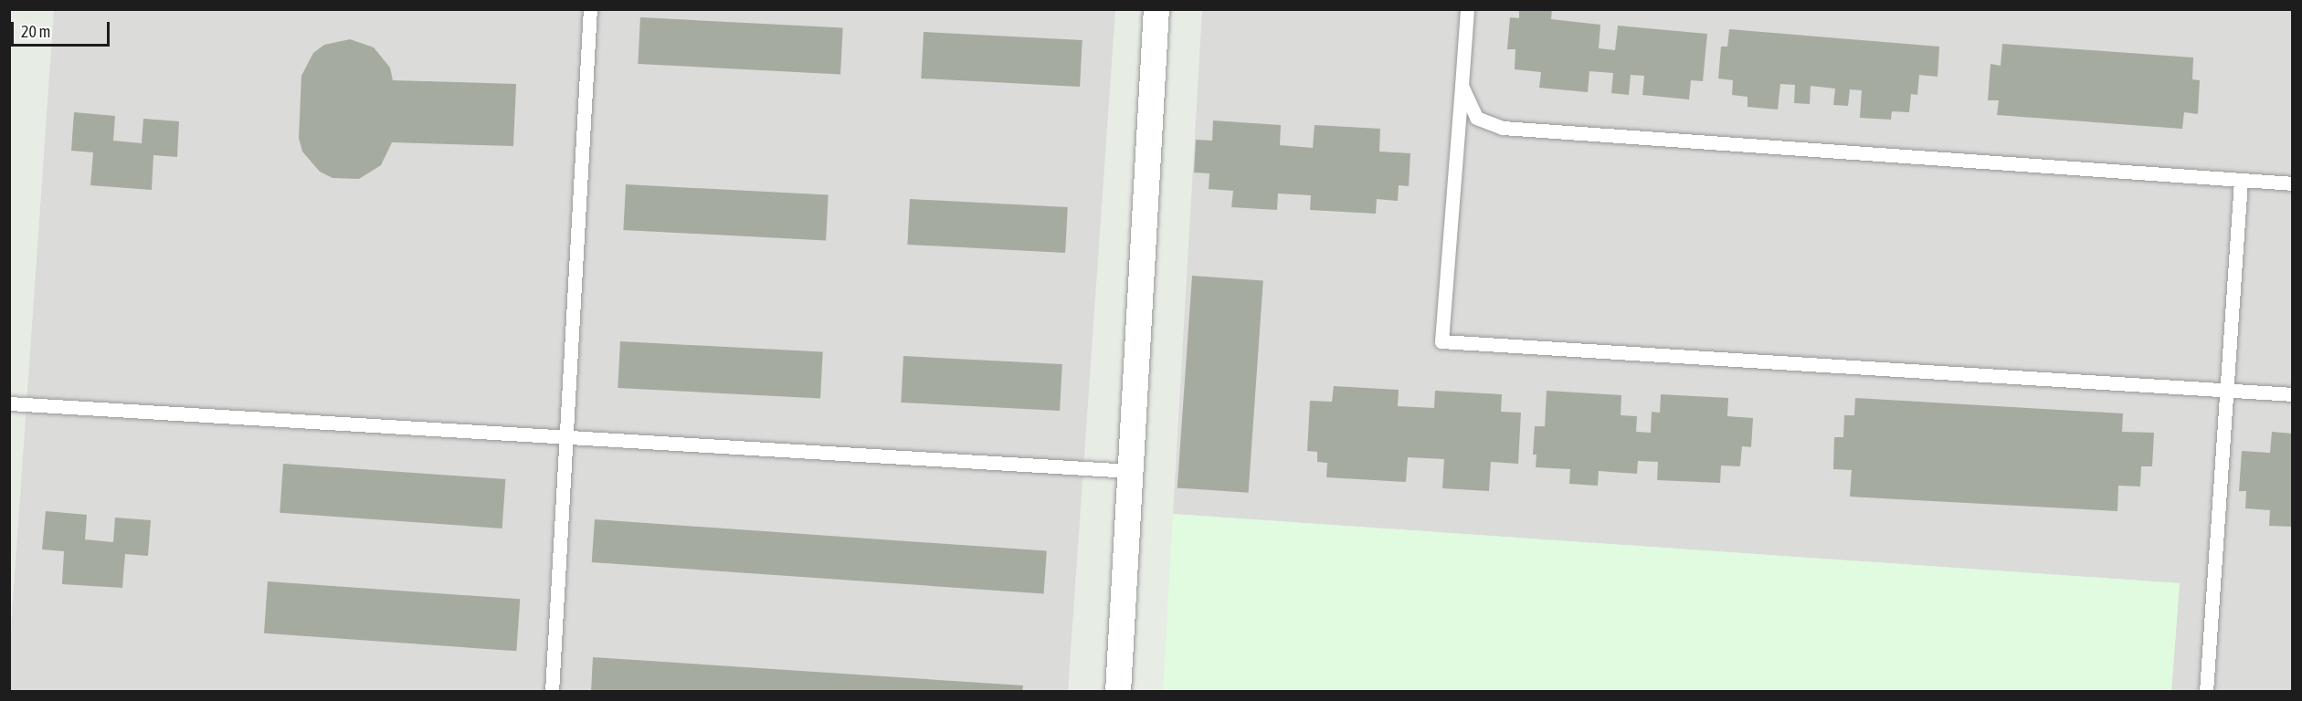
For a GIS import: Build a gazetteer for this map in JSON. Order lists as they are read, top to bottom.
{
  "scale_bar": "20 m"
}
